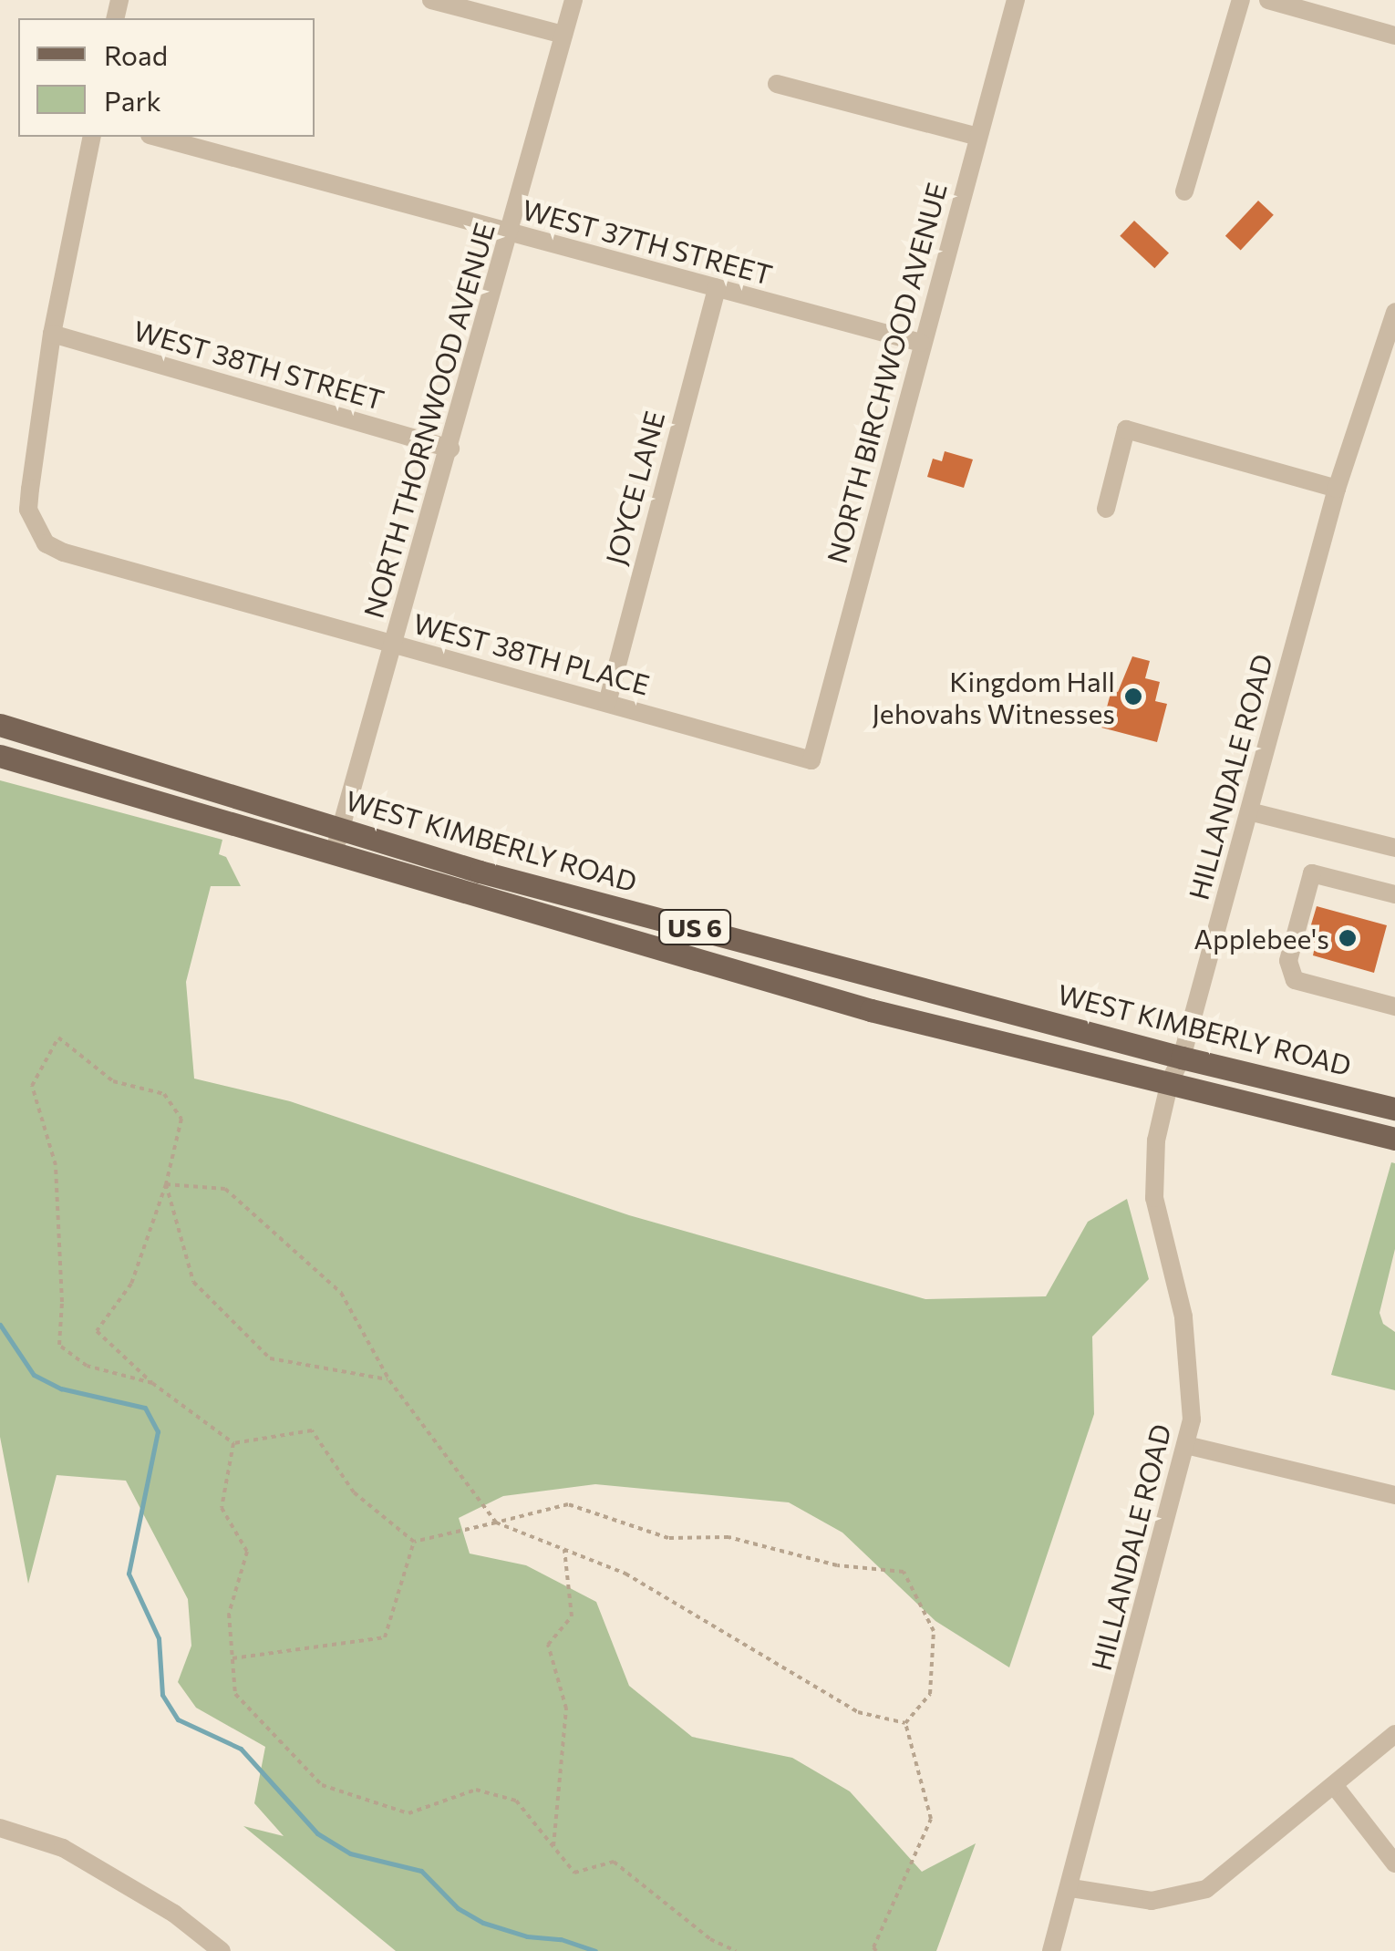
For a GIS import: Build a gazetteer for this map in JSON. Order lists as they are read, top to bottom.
{
  "streets": {
    "main road": ["WEST KIMBERLY ROAD", "US 6"],
    "street": [
      "WEST 37TH STREET",
      "WEST 38TH STREET",
      "NORTH BIRCHWOOD AVENUE",
      "NORTH THORNWOOD AVENUE",
      "JOYCE LANE",
      "WEST 38TH PLACE",
      "HILLANDALE ROAD"
    ]
  },
  "crossings": [
    ["WEST 37TH STREET", "NORTH BIRCHWOOD AVENUE"],
    ["WEST 37TH STREET", "NORTH THORNWOOD AVENUE"],
    ["WEST 37TH STREET", "JOYCE LANE"],
    ["WEST 38TH STREET", "NORTH THORNWOOD AVENUE"],
    ["WEST 38TH STREET", "WEST 38TH PLACE"],
    ["NORTH BIRCHWOOD AVENUE", "WEST 38TH PLACE"],
    ["NORTH THORNWOOD AVENUE", "WEST 38TH PLACE"],
    ["NORTH THORNWOOD AVENUE", "WEST KIMBERLY ROAD"],
    ["JOYCE LANE", "WEST 38TH PLACE"],
    ["HILLANDALE ROAD", "WEST KIMBERLY ROAD"]
  ],
  "places": ["Kingdom Hall Jehovahs Witnesses", "Applebee's"],
  "legend": ["Road", "Park"]
}
